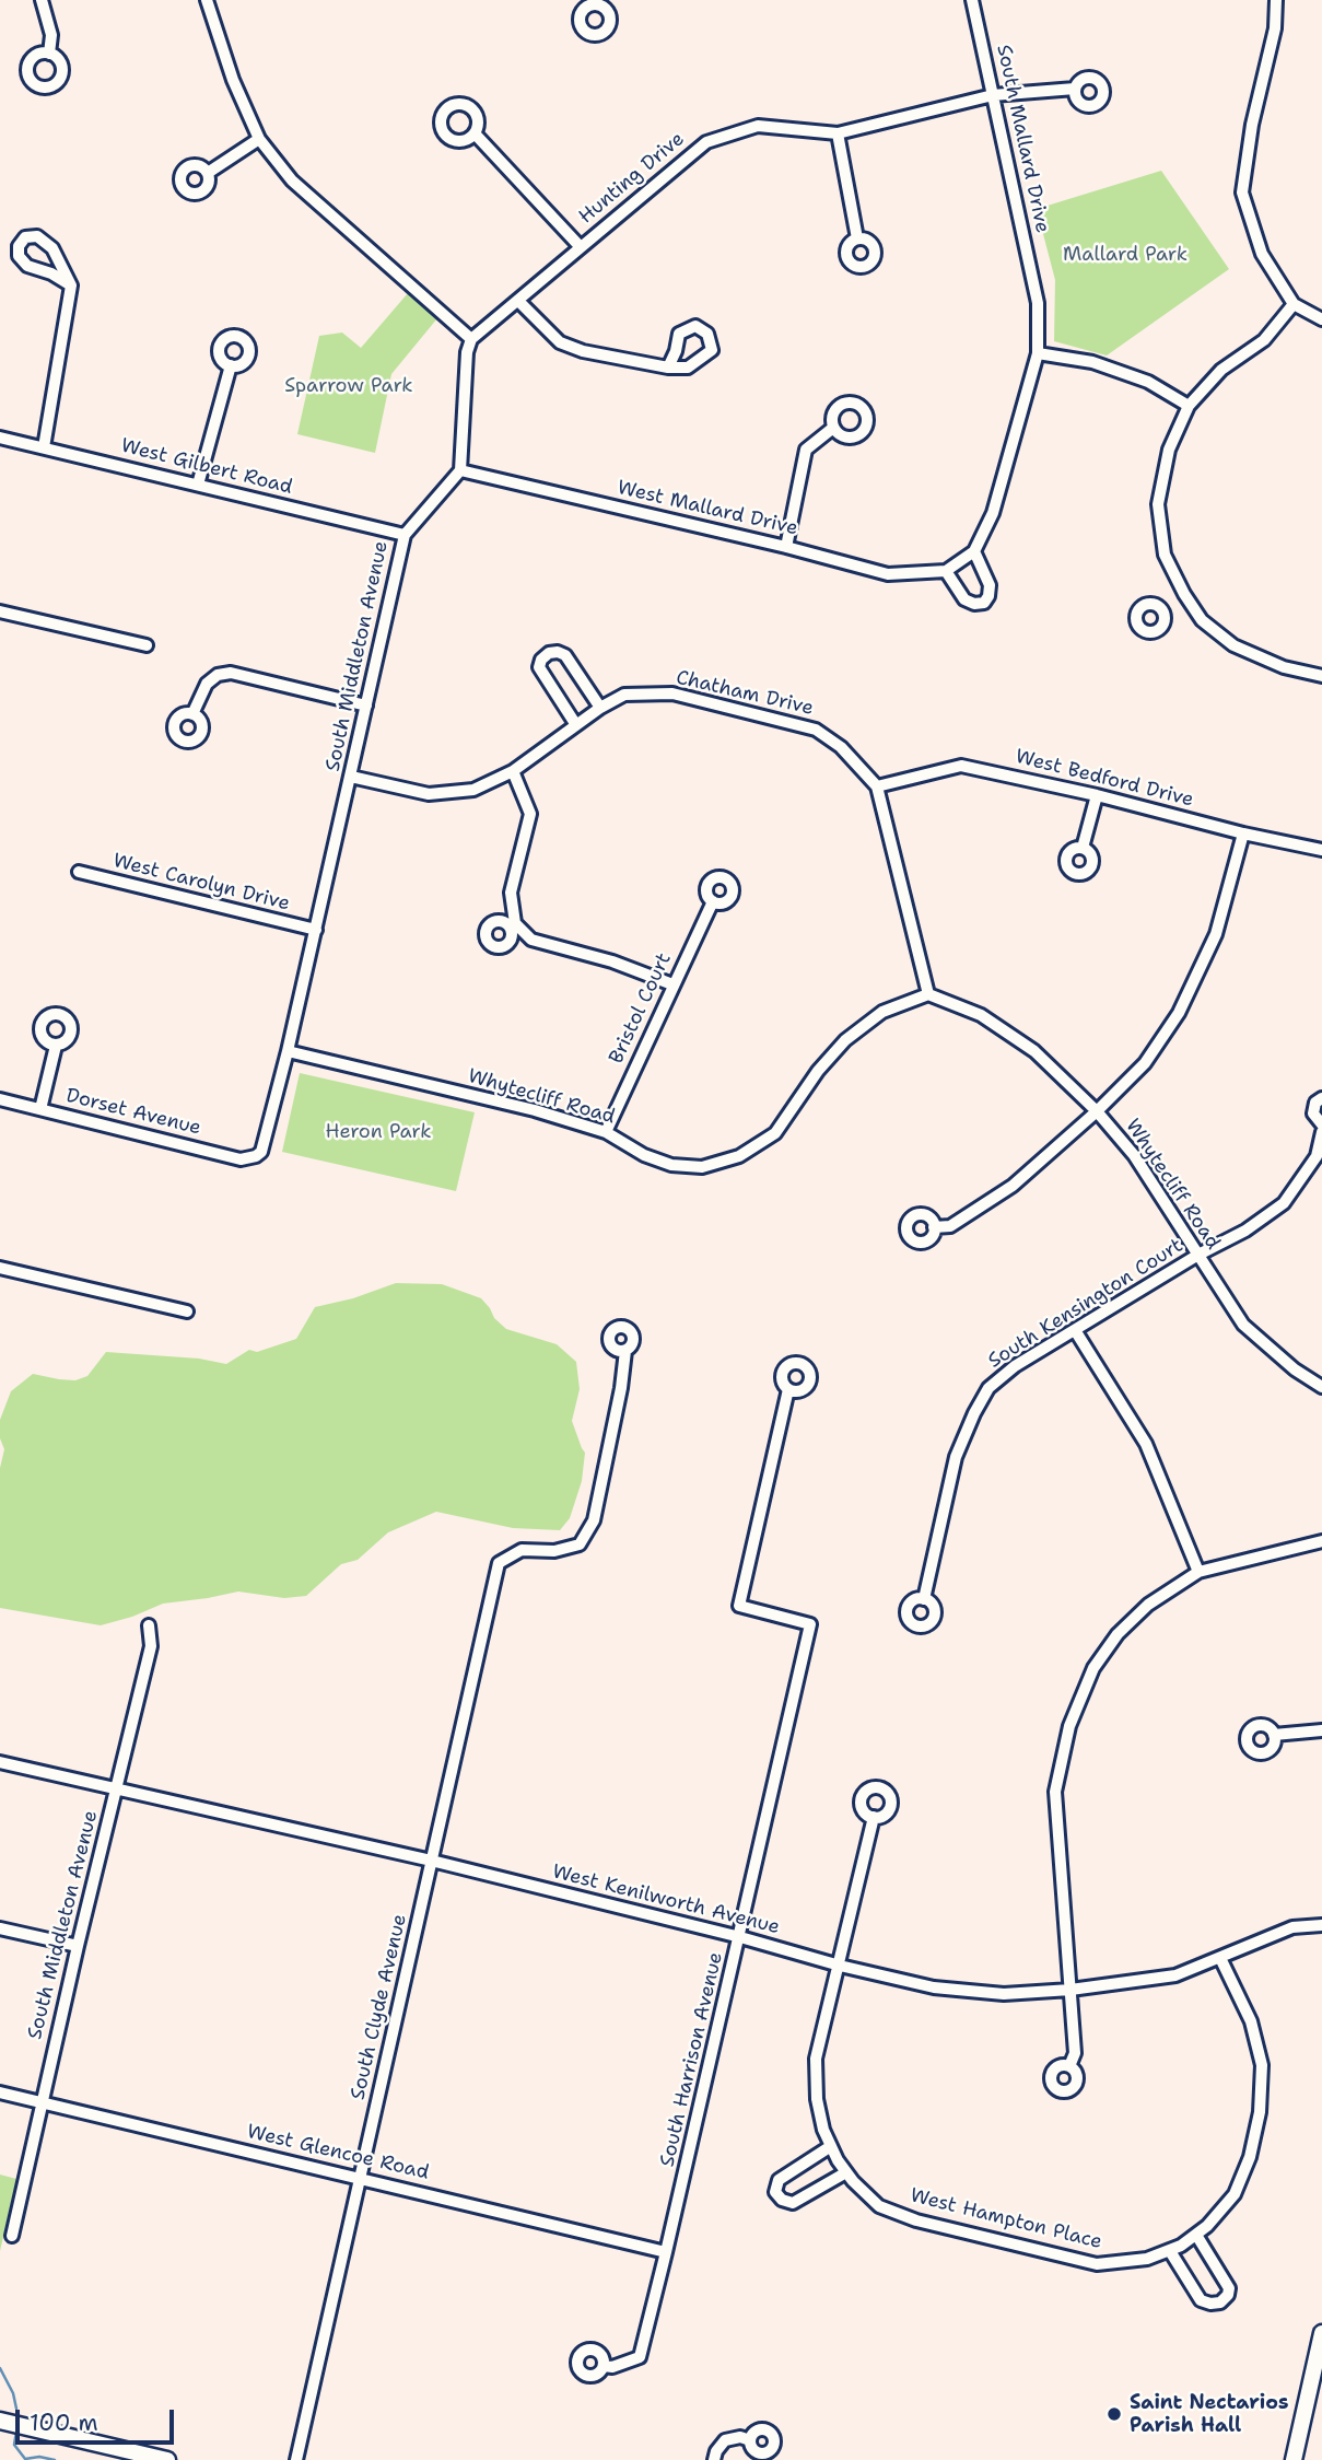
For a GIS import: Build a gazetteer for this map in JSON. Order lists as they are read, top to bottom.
{
  "streets": {
    "street": [
      "South Mallard Drive",
      "Hunting Drive",
      "West Gilbert Road",
      "West Mallard Drive",
      "South Middleton Avenue",
      "Chatham Drive",
      "West Bedford Drive",
      "West Carolyn Drive",
      "Bristol Court",
      "Whytecliff Road",
      "Dorset Avenue",
      "South Kensington Court",
      "West Kenilworth Avenue",
      "South Clyde Avenue",
      "South Harrison Avenue",
      "West Glencoe Road",
      "West Hampton Place"
    ]
  },
  "crossings": [
    ["South Mallard Drive", "Hunting Drive"],
    ["West Gilbert Road", "South Middleton Avenue"],
    ["West Mallard Drive", "South Middleton Avenue"],
    ["South Middleton Avenue", "Chatham Drive"],
    ["South Middleton Avenue", "West Carolyn Drive"],
    ["South Middleton Avenue", "Whytecliff Road"],
    ["South Middleton Avenue", "Dorset Avenue"],
    ["South Middleton Avenue", "West Kenilworth Avenue"],
    ["South Middleton Avenue", "West Glencoe Road"],
    ["Chatham Drive", "West Bedford Drive"],
    ["Chatham Drive", "Whytecliff Road"],
    ["Bristol Court", "Whytecliff Road"],
    ["Whytecliff Road", "South Kensington Court"],
    ["West Kenilworth Avenue", "South Clyde Avenue"],
    ["West Kenilworth Avenue", "South Harrison Avenue"],
    ["West Kenilworth Avenue", "West Hampton Place"],
    ["South Clyde Avenue", "West Glencoe Road"],
    ["South Harrison Avenue", "West Glencoe Road"]
  ],
  "parks": ["Mallard Park", "Sparrow Park", "Heron Park"],
  "places": ["Saint Nectarios Parish Hall"],
  "scale_bar": "100 m"
}
